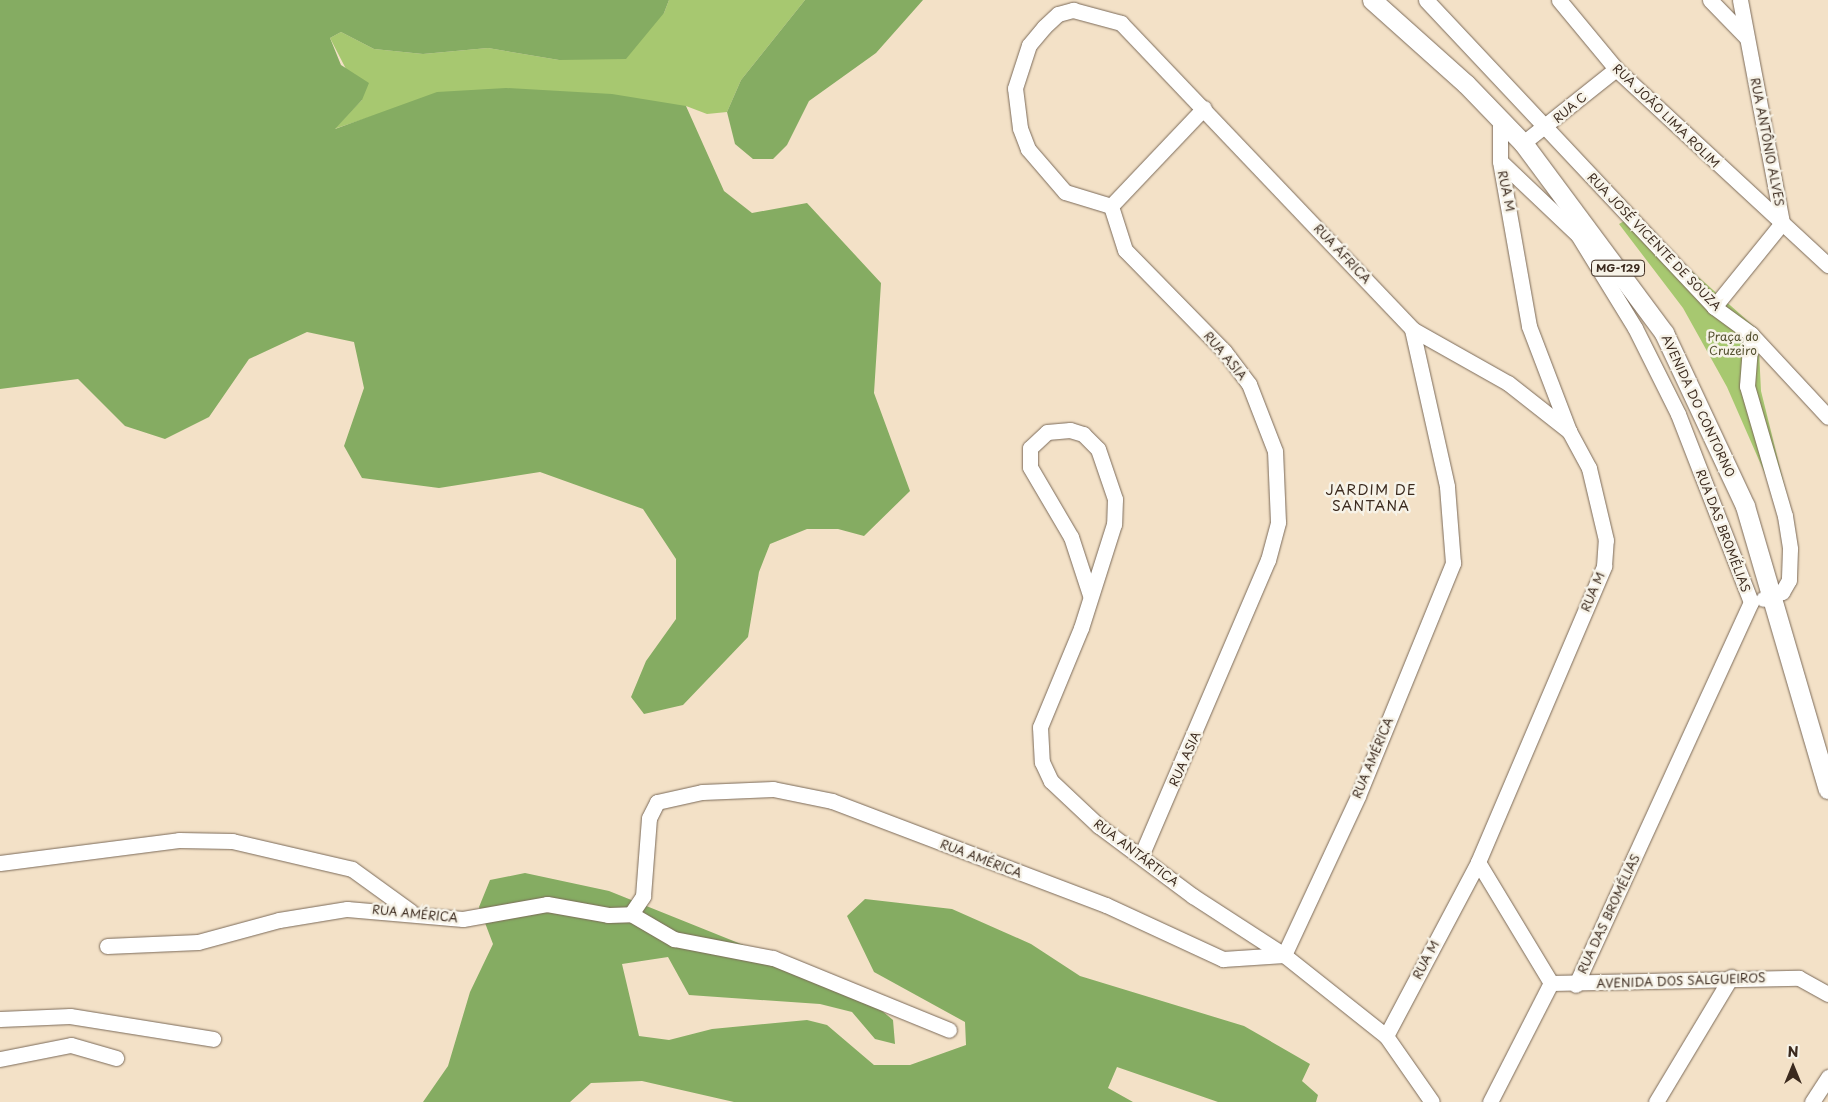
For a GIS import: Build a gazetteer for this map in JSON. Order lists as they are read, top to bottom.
{
  "streets": {
    "main road": ["MG-129", "AVENIDA DO CONTORNO"],
    "street": [
      "RUA C",
      "RUA JOÃO LIMA ROLIM",
      "RUA ANTÔNIO ALVES",
      "RUA M",
      "RUA JOSÉ VICENTE DE SOUZA",
      "RUA ÁFRICA",
      "RUA ASIA",
      "RUA DAS BROMÉLIAS",
      "RUA AMÉRICA",
      "RUA ANTÁRTICA",
      "AVENIDA DOS SALGUEIROS"
    ]
  },
  "crossings": [
    ["RUA C", "RUA JOÃO LIMA ROLIM"],
    ["RUA C", "RUA JOSÉ VICENTE DE SOUZA"],
    ["RUA C", "AVENIDA DO CONTORNO"],
    ["RUA JOÃO LIMA ROLIM", "RUA ANTÔNIO ALVES"],
    ["RUA M", "RUA ÁFRICA"],
    ["RUA M", "AVENIDA DO CONTORNO"],
    ["RUA M", "RUA DAS BROMÉLIAS"],
    ["RUA M", "RUA ANTÁRTICA"],
    ["RUA ÁFRICA", "RUA ASIA"],
    ["RUA ÁFRICA", "RUA AMÉRICA"],
    ["RUA ASIA", "RUA ANTÁRTICA"],
    ["RUA DAS BROMÉLIAS", "AVENIDA DOS SALGUEIROS"],
    ["RUA AMÉRICA", "RUA ANTÁRTICA"]
  ],
  "districts": ["JARDIM DE SANTANA"],
  "parks": ["Praça do Cruzeiro"],
  "north": "top"
}
